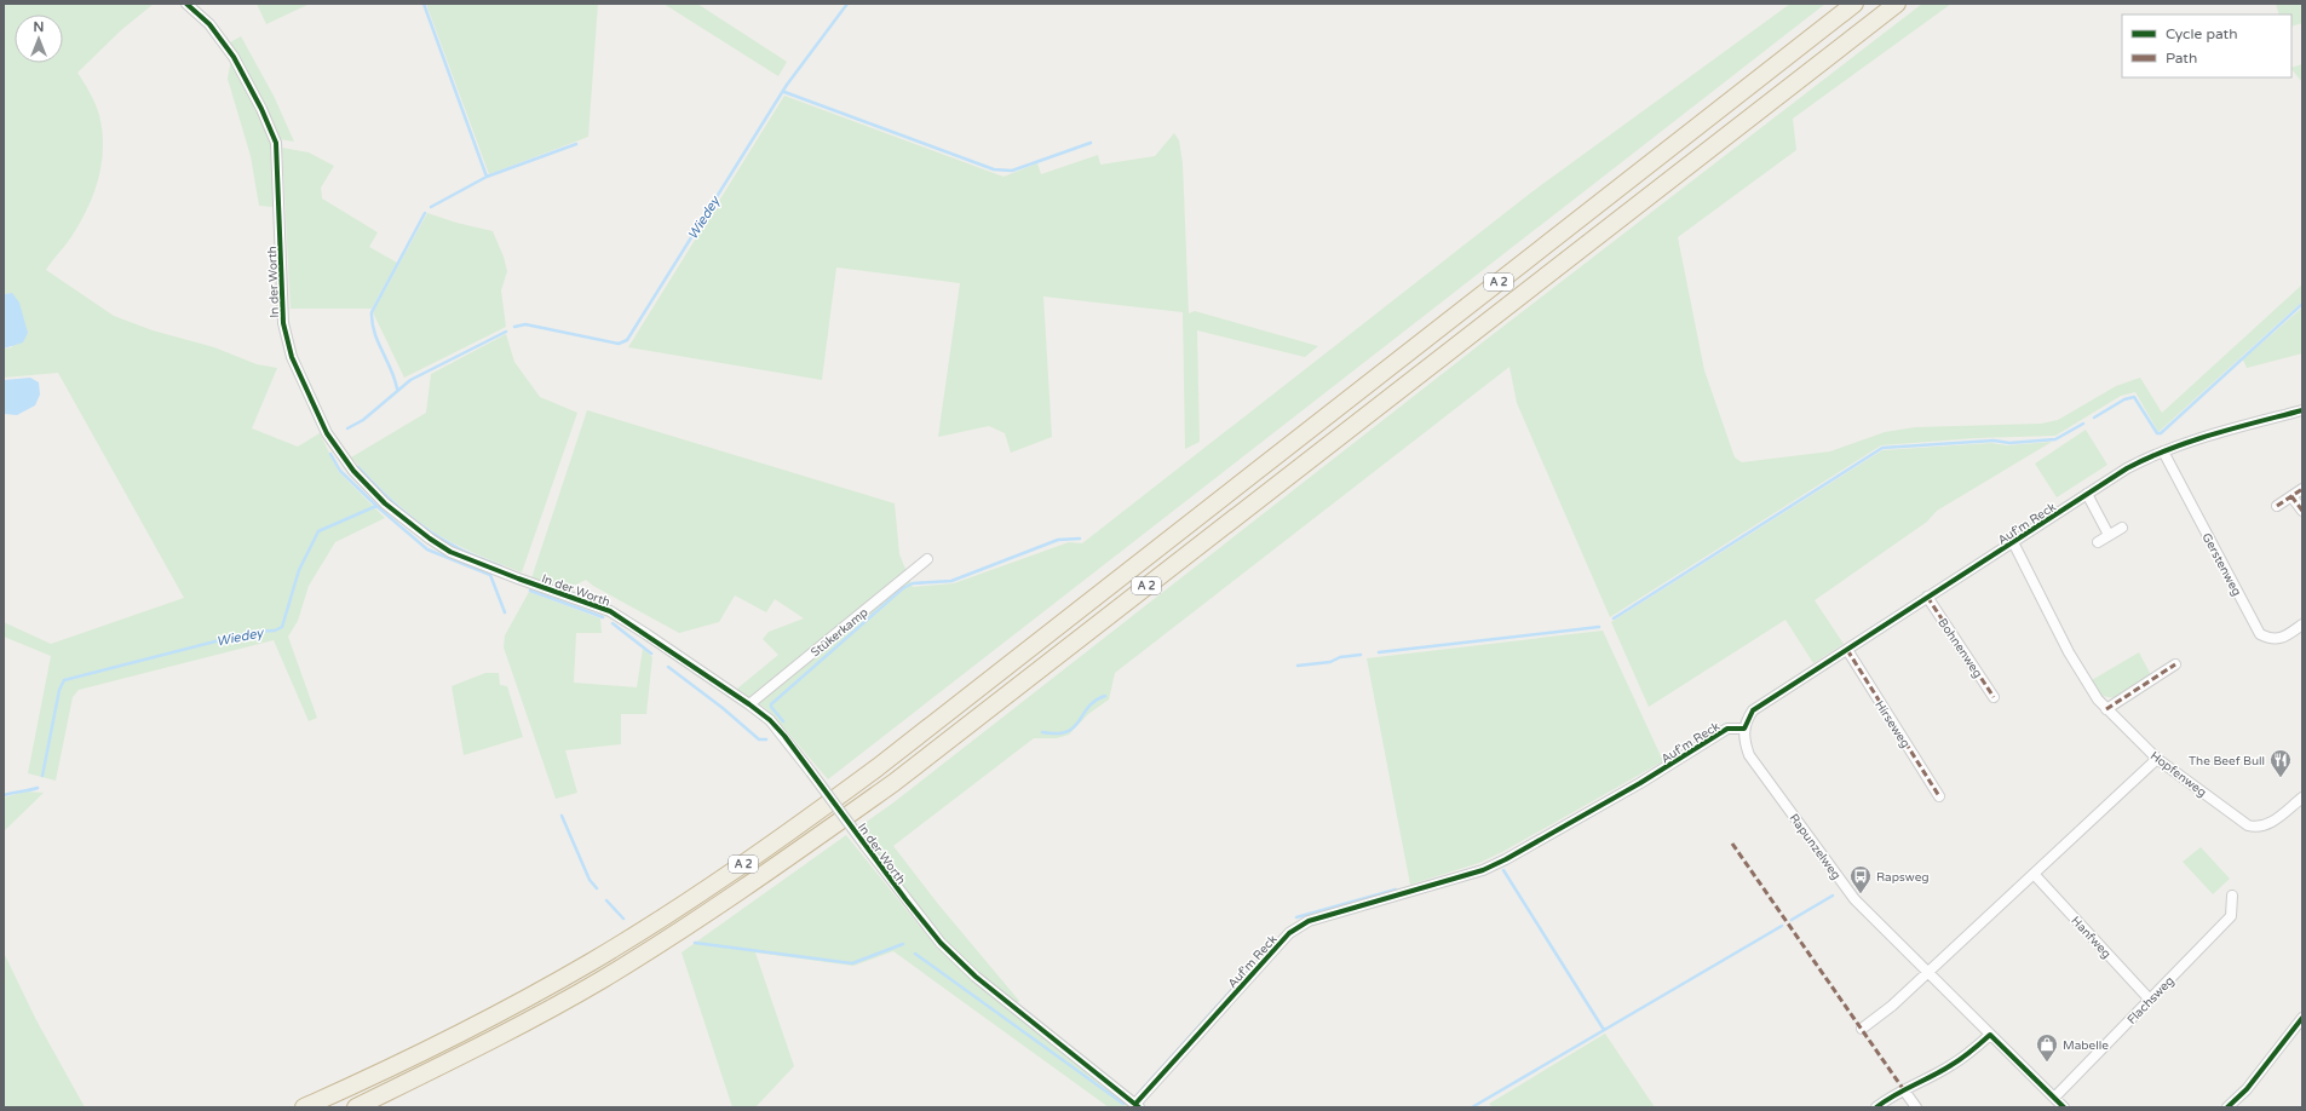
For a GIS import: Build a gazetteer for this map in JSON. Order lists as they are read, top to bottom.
{
  "streets": {
    "highway": ["A 2"],
    "street": [
      "In der Worth",
      "Auf'm Reck",
      "Gerstenweg",
      "Stükerkamp",
      "Bohnenweg",
      "Hirseweg",
      "Hopfenweg",
      "Rapunzelweg",
      "Hanfweg",
      "Flachsweg"
    ]
  },
  "crossings": [
    ["In der Worth", "Auf'm Reck"],
    ["In der Worth", "Stükerkamp"],
    ["Auf'm Reck", "Gerstenweg"],
    ["Auf'm Reck", "Bohnenweg"],
    ["Auf'm Reck", "Hirseweg"],
    ["Auf'm Reck", "Hopfenweg"],
    ["Auf'm Reck", "Rapunzelweg"],
    ["Rapunzelweg", "Flachsweg"],
    ["Hanfweg", "Flachsweg"]
  ],
  "water": ["Wiedey"],
  "places": {
    "restaurant": ["The Beef Bull"],
    "bus stop": ["Rapsweg"],
    "shop": ["Mabelle"]
  },
  "legend": ["Cycle path", "Path"],
  "north": "top"
}
